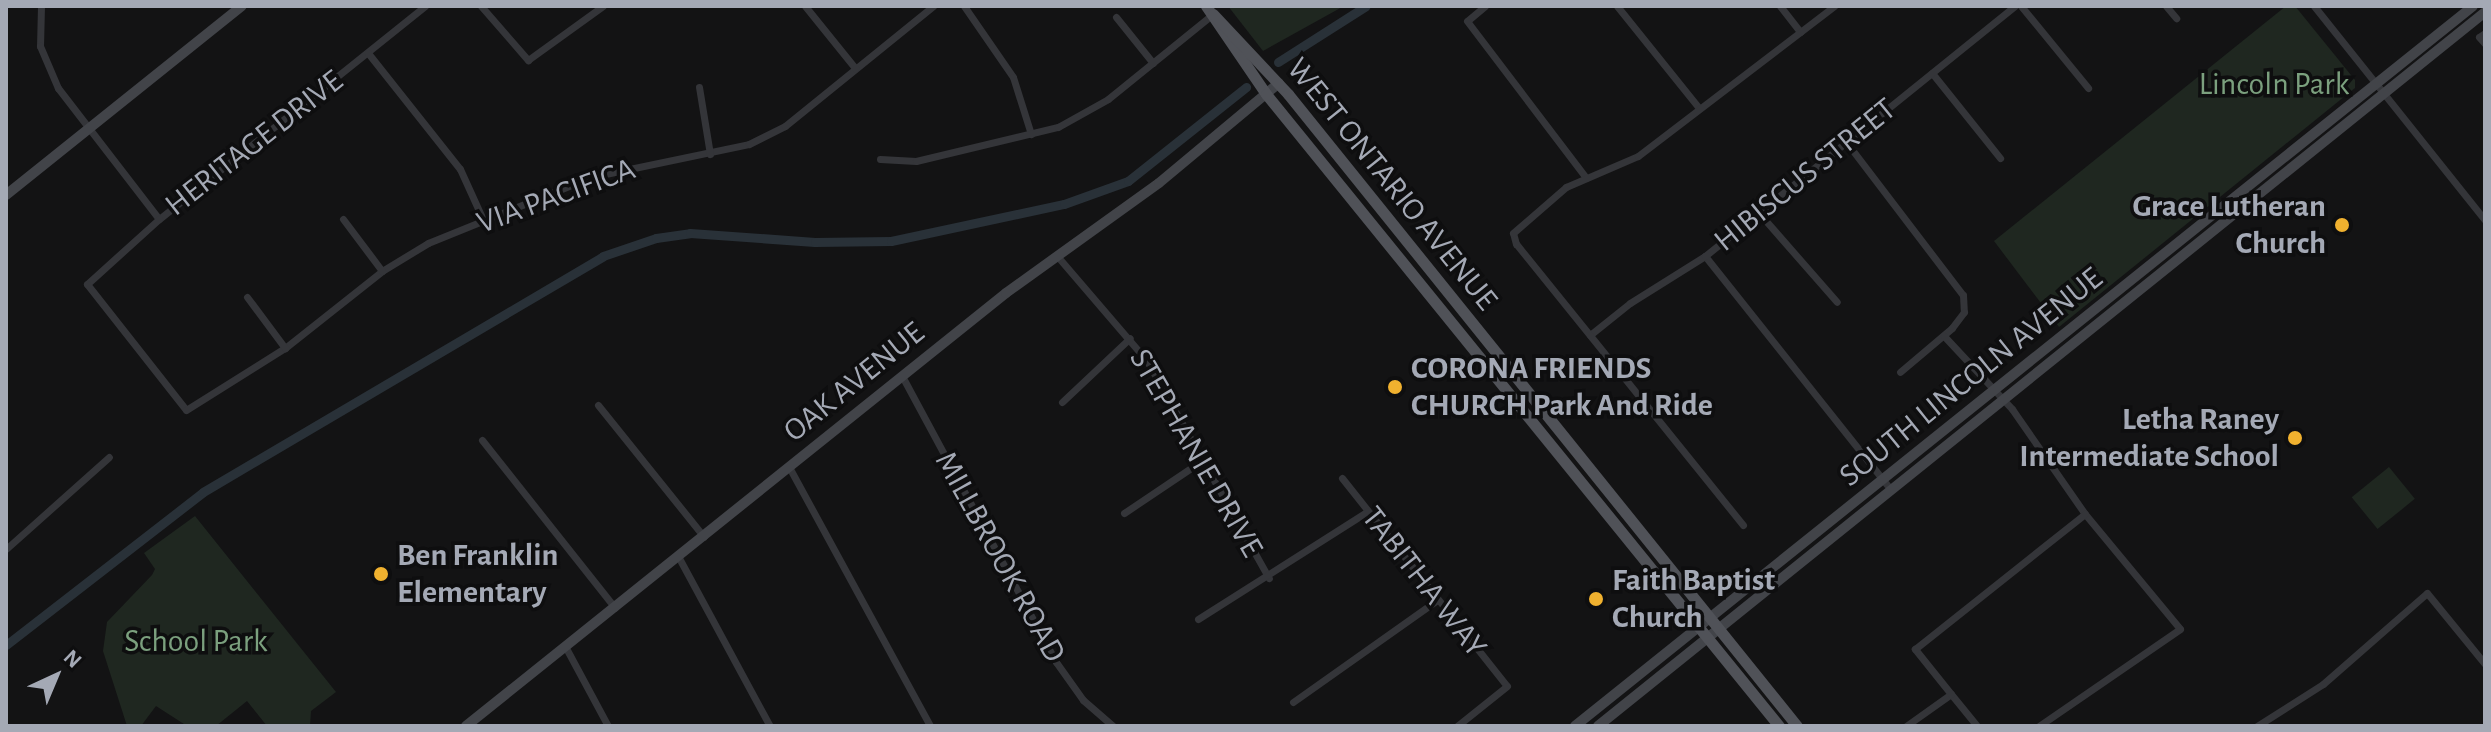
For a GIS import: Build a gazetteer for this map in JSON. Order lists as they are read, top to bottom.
{
  "streets": {
    "main road": ["WEST ONTARIO AVENUE", "SOUTH LINCOLN AVENUE", "OAK AVENUE"],
    "street": [
      "HERITAGE DRIVE",
      "HIBISCUS STREET",
      "VIA PACIFICA",
      "STEPHANIE DRIVE",
      "MILLBROOK ROAD",
      "TABITHA WAY"
    ]
  },
  "crossings": [
    ["HERITAGE DRIVE", "VIA PACIFICA"],
    ["WEST ONTARIO AVENUE", "SOUTH LINCOLN AVENUE"],
    ["WEST ONTARIO AVENUE", "OAK AVENUE"],
    ["OAK AVENUE", "STEPHANIE DRIVE"],
    ["OAK AVENUE", "MILLBROOK ROAD"]
  ],
  "parks": ["Lincoln Park", "School Park"],
  "places": [
    "Grace Lutheran Church",
    "CORONA FRIENDS CHURCH Park And Ride",
    "Letha Raney Intermediate School",
    "Ben Franklin Elementary",
    "Faith Baptist Church"
  ],
  "north": "top right"
}
